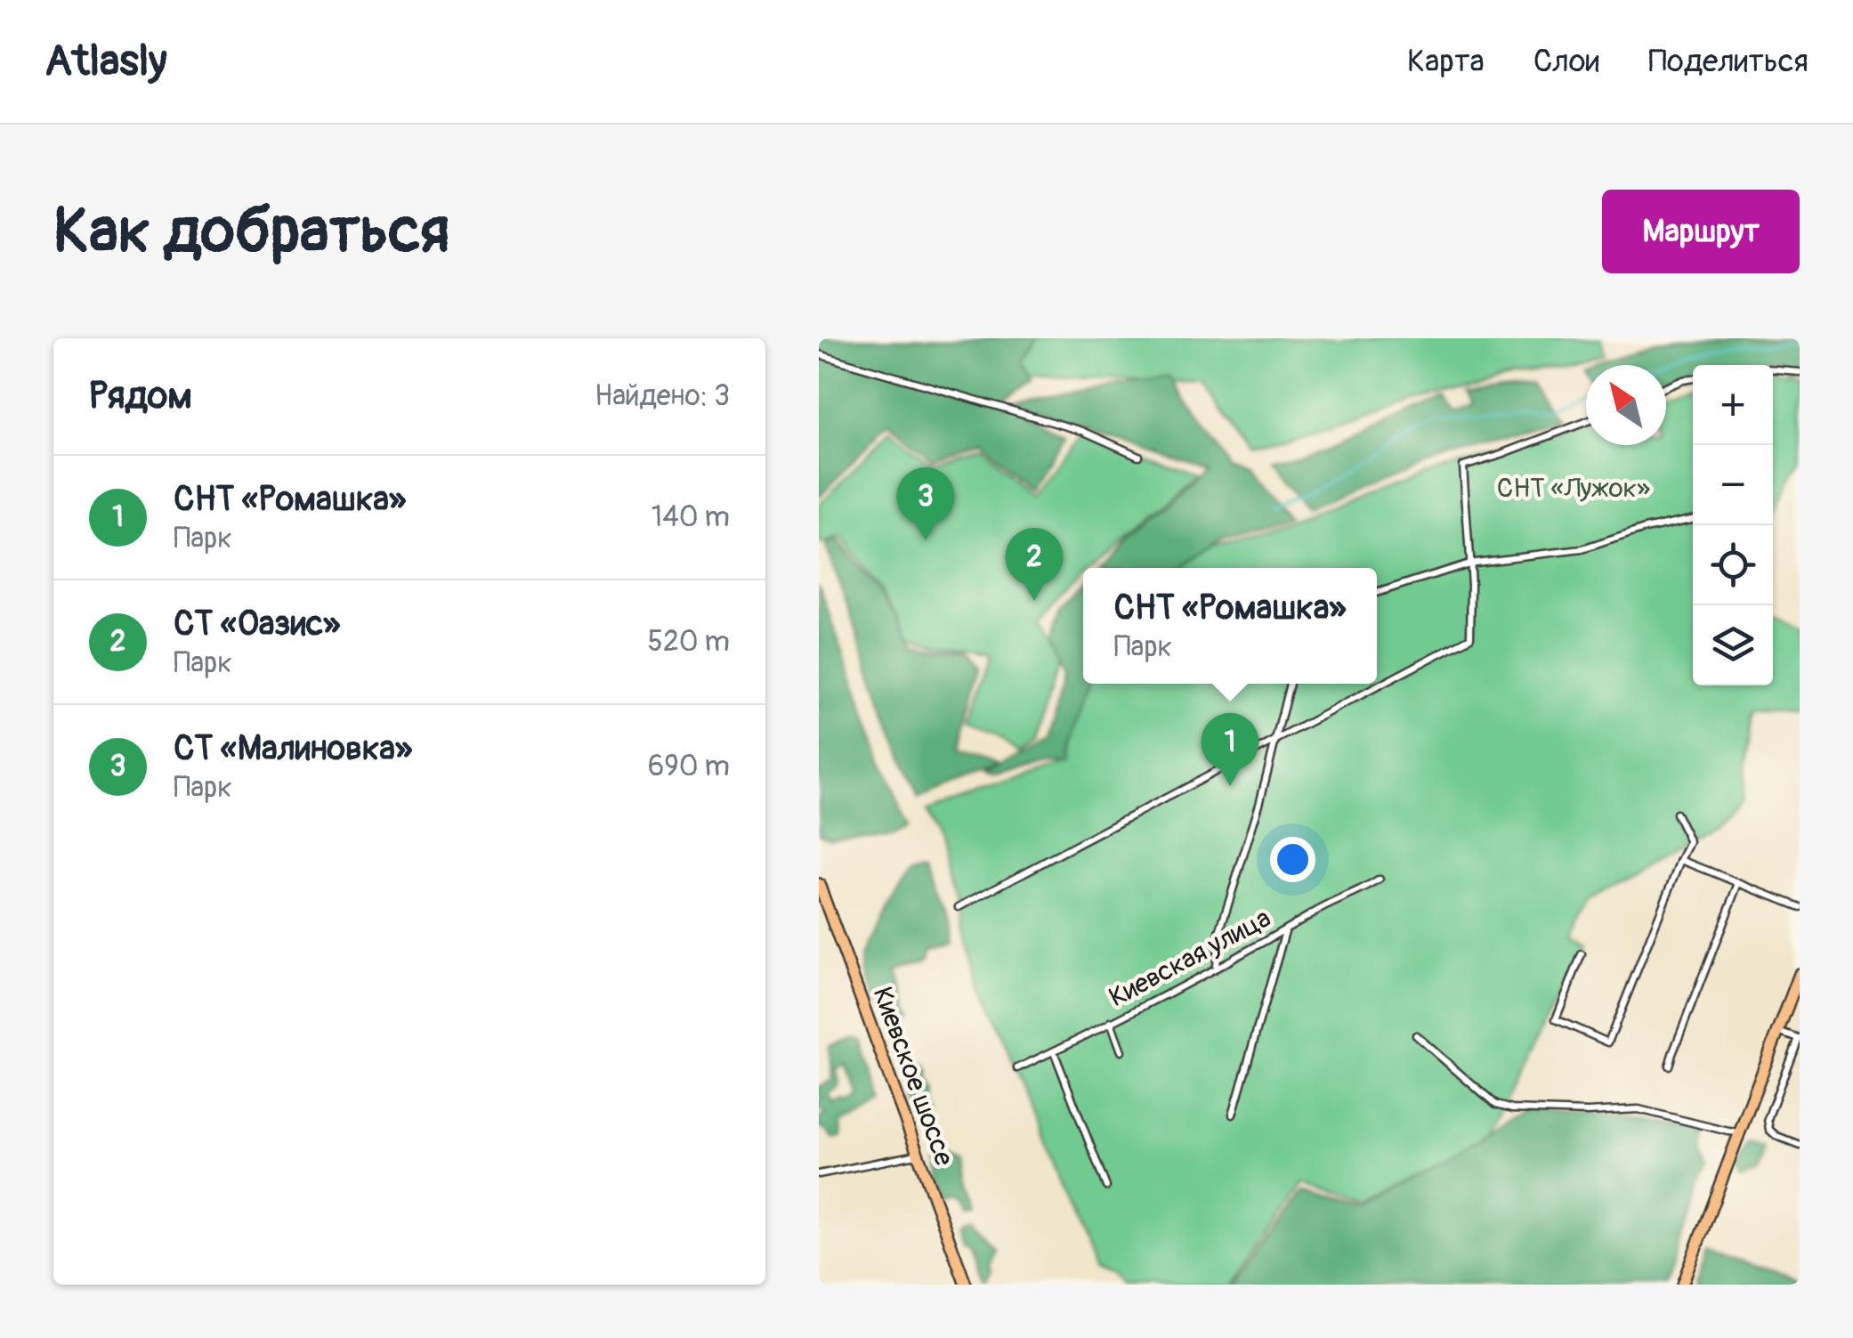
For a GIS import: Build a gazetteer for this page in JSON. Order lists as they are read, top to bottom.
{
  "streets": {
    "highway": ["Киевское шоссе"],
    "street": ["Киевская улица"]
  },
  "parks": ["СНТ «Лужок»"],
  "north": "top left",
  "page": {
    "header": "Atlasly",
    "nav": ["Карта", "Слои", "Поделиться"],
    "buttons": "Маршрут",
    "title": "Как добраться",
    "heading": ["Рядом", "Найдено: 3"],
    "map_buttons": ["+", "−"],
    "list": [
      {
        "mark": "1",
        "name": "СНТ «Ромашка»",
        "note": "Парк",
        "value": "140 m"
      },
      {
        "mark": "2",
        "name": "СТ «Оазис»",
        "note": "Парк",
        "value": "520 m"
      },
      {
        "mark": "3",
        "name": "СТ «Малиновка»",
        "note": "Парк",
        "value": "690 m"
      }
    ],
    "pins": ["3", "2", "1"],
    "popup": ["СНТ «Ромашка»", "Парк"]
  }
}
